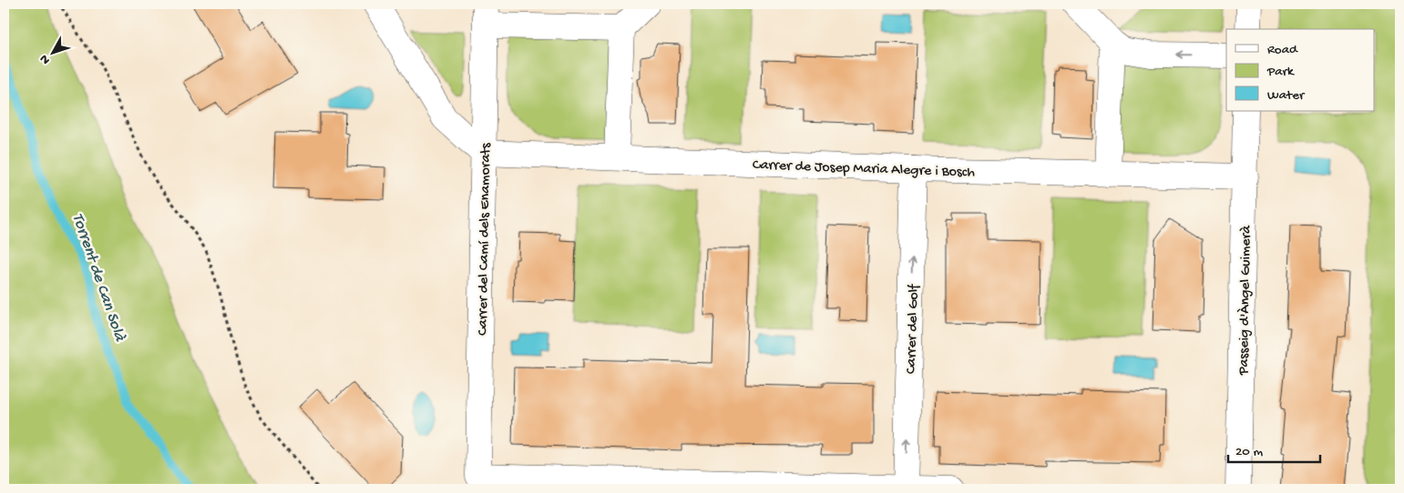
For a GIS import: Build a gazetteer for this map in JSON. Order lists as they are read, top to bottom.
{
  "streets": {
    "street": [
      "Carrer de Josep Maria Alegre i Bosch",
      "Carrer del Camí dels Enamorats",
      "Passeig d'Àngel Guimerà",
      "Carrer del Golf"
    ]
  },
  "crossings": [
    ["Carrer de Josep Maria Alegre i Bosch", "Carrer del Camí dels Enamorats"],
    ["Carrer de Josep Maria Alegre i Bosch", "Passeig d'Àngel Guimerà"],
    ["Carrer de Josep Maria Alegre i Bosch", "Carrer del Golf"],
    ["Carrer del Camí dels Enamorats", "Carrer del Golf"]
  ],
  "one_way": ["Carrer del Golf"],
  "water": ["Torrent de Can Solà"],
  "legend": ["Road", "Park", "Water"],
  "scale_bar": "20 m",
  "north": "bottom left"
}
